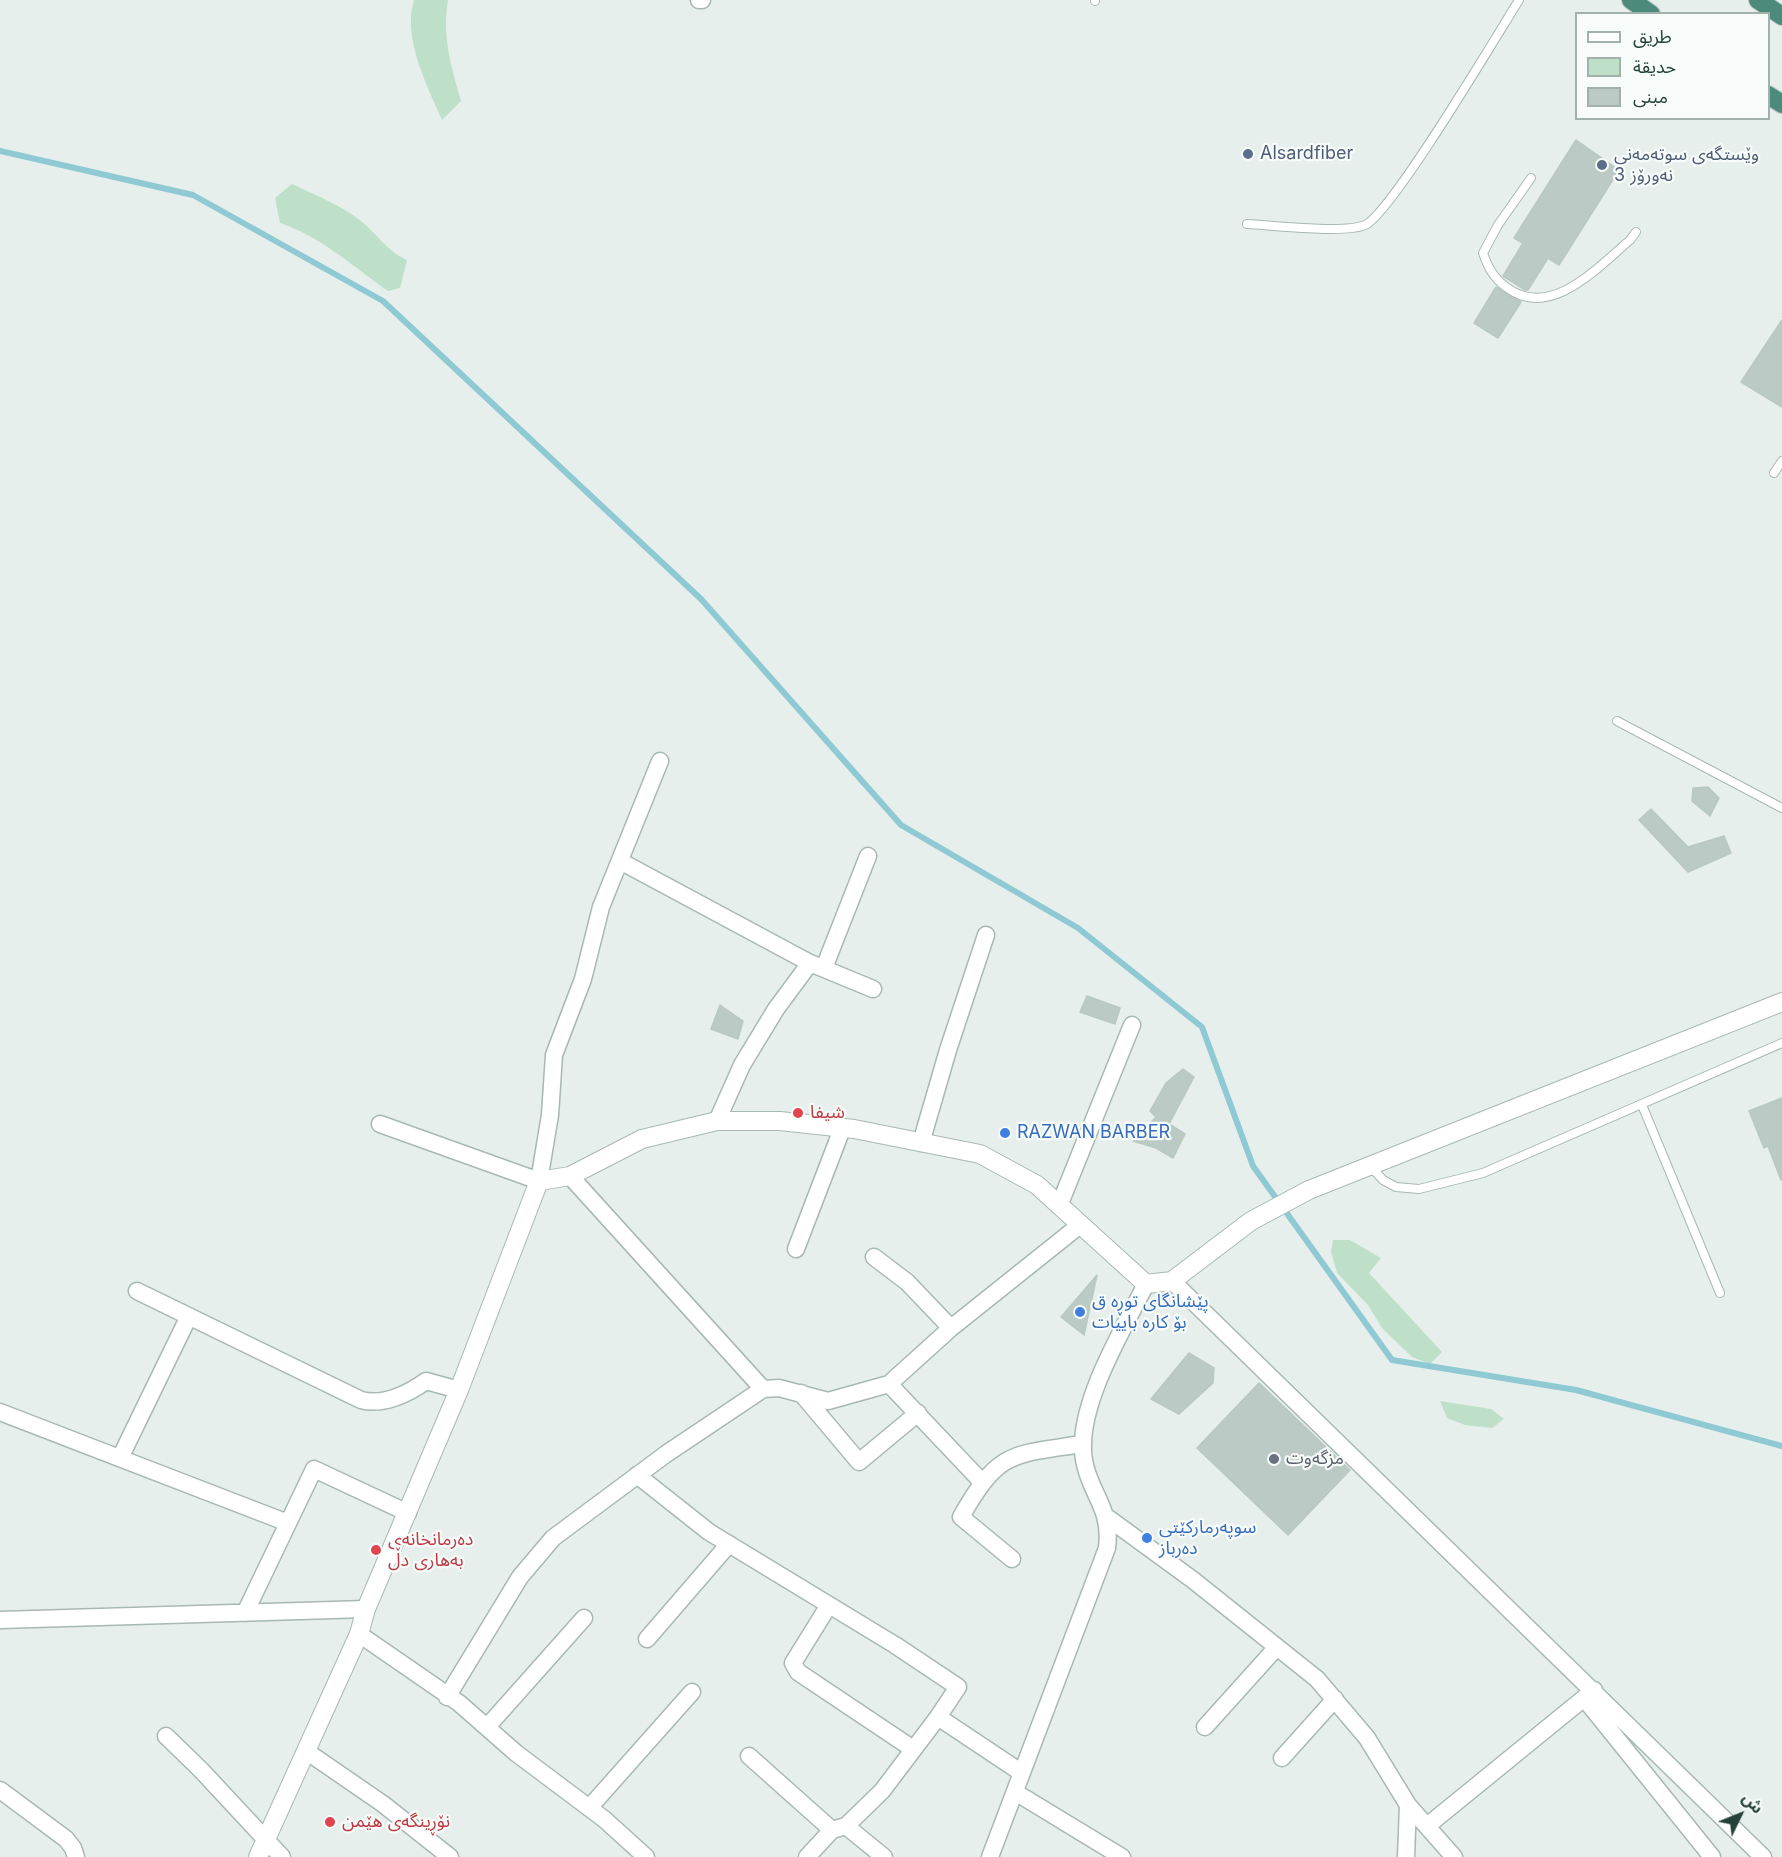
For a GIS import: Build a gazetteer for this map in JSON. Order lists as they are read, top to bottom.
{
  "places": [
    "Alsardfiber",
    "وێستگەی سوتەمەنی نەورۆز 3",
    "شیفا",
    "RAZWAN BARBER",
    "پێشانگای توڕه ق بۆ کاره باییات",
    "مزگه‌وت",
    "سوپەرمارکێتی دەرباز",
    "دەرمانخانەی بەهاری دڵ",
    "نۆڕینگەی هێمن"
  ],
  "legend": ["طريق", "حديقة", "مبنى"],
  "north": "top right"
}
